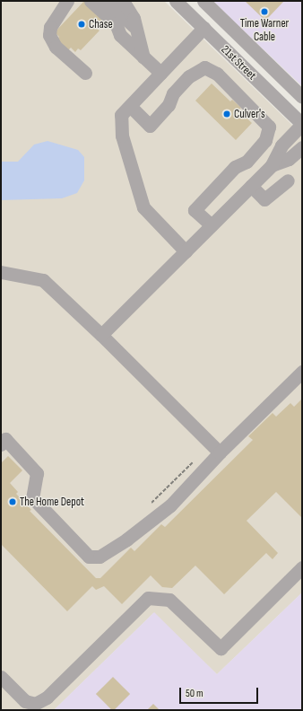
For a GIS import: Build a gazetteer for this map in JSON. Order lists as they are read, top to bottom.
{
  "streets": {
    "street": ["21st Street"]
  },
  "places": [
    "Time Warner Cable",
    "Chase",
    "Culver's",
    "The Home Depot"
  ],
  "scale_bar": "50 m"
}
